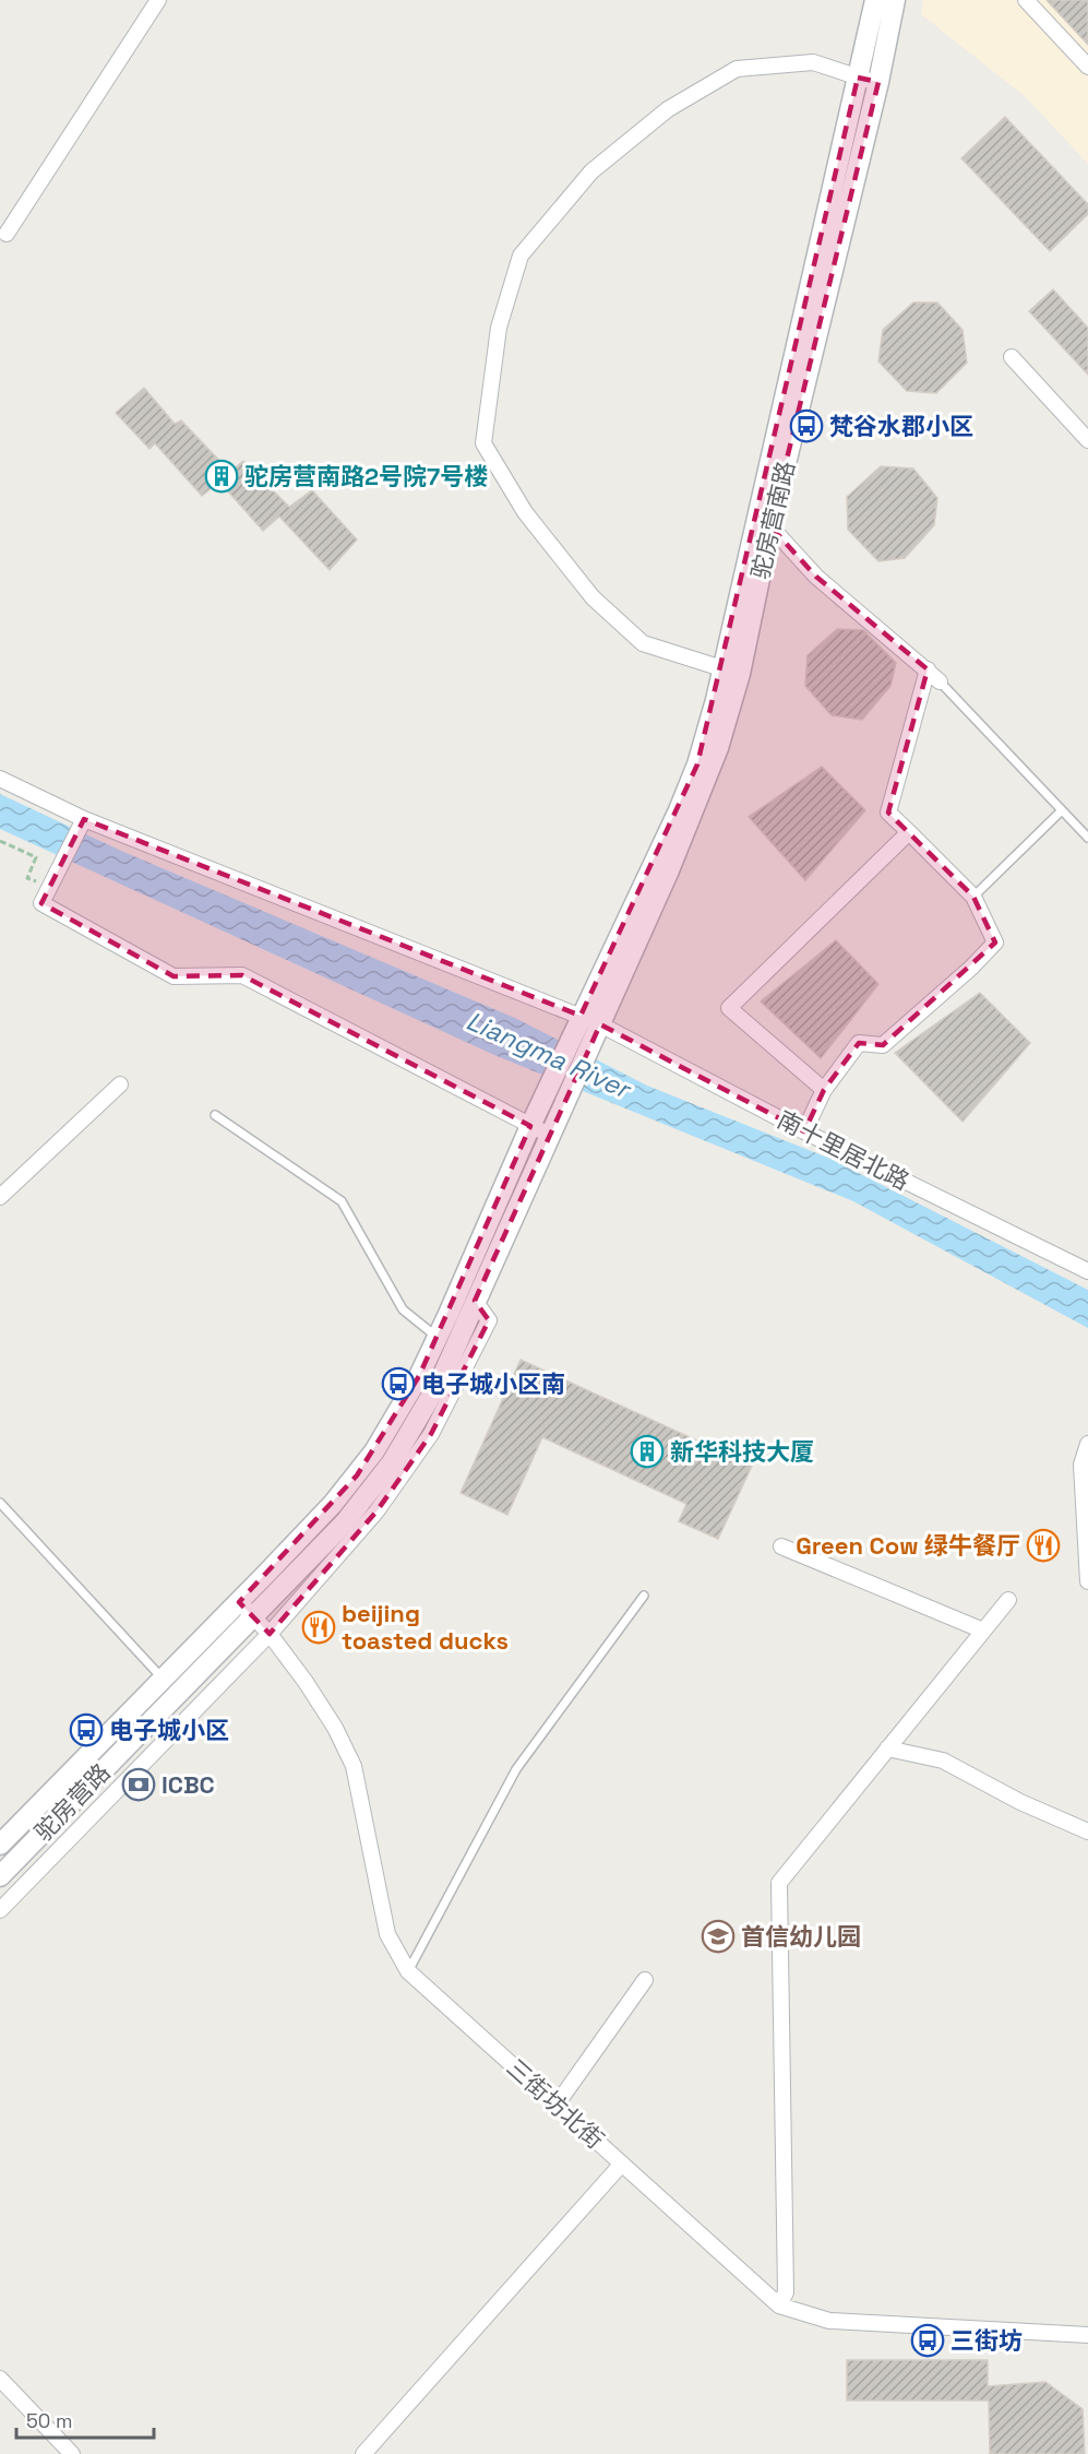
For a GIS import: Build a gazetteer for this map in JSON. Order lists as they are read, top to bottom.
{
  "streets": {
    "street": [
      "驼房营南路",
      "南十里居北路",
      "驼房营路",
      "三街坊北街"
    ]
  },
  "crossings": [
    ["驼房营南路", "南十里居北路"],
    ["驼房营南路", "驼房营路"],
    ["驼房营路", "三街坊北街"]
  ],
  "water": ["Liangma River"],
  "places": {
    "bus stop": [
      "梵谷水郡小区",
      "电子城小区南",
      "电子城小区",
      "三街坊"
    ],
    "building": ["驼房营南路2号院7号楼", "新华科技大厦"],
    "restaurant": ["Green Cow 绿牛餐厅", "beijing toasted ducks"],
    "bank": ["ICBC"],
    "school or university": ["首信幼儿园"]
  },
  "scale_bar": "50 m"
}
